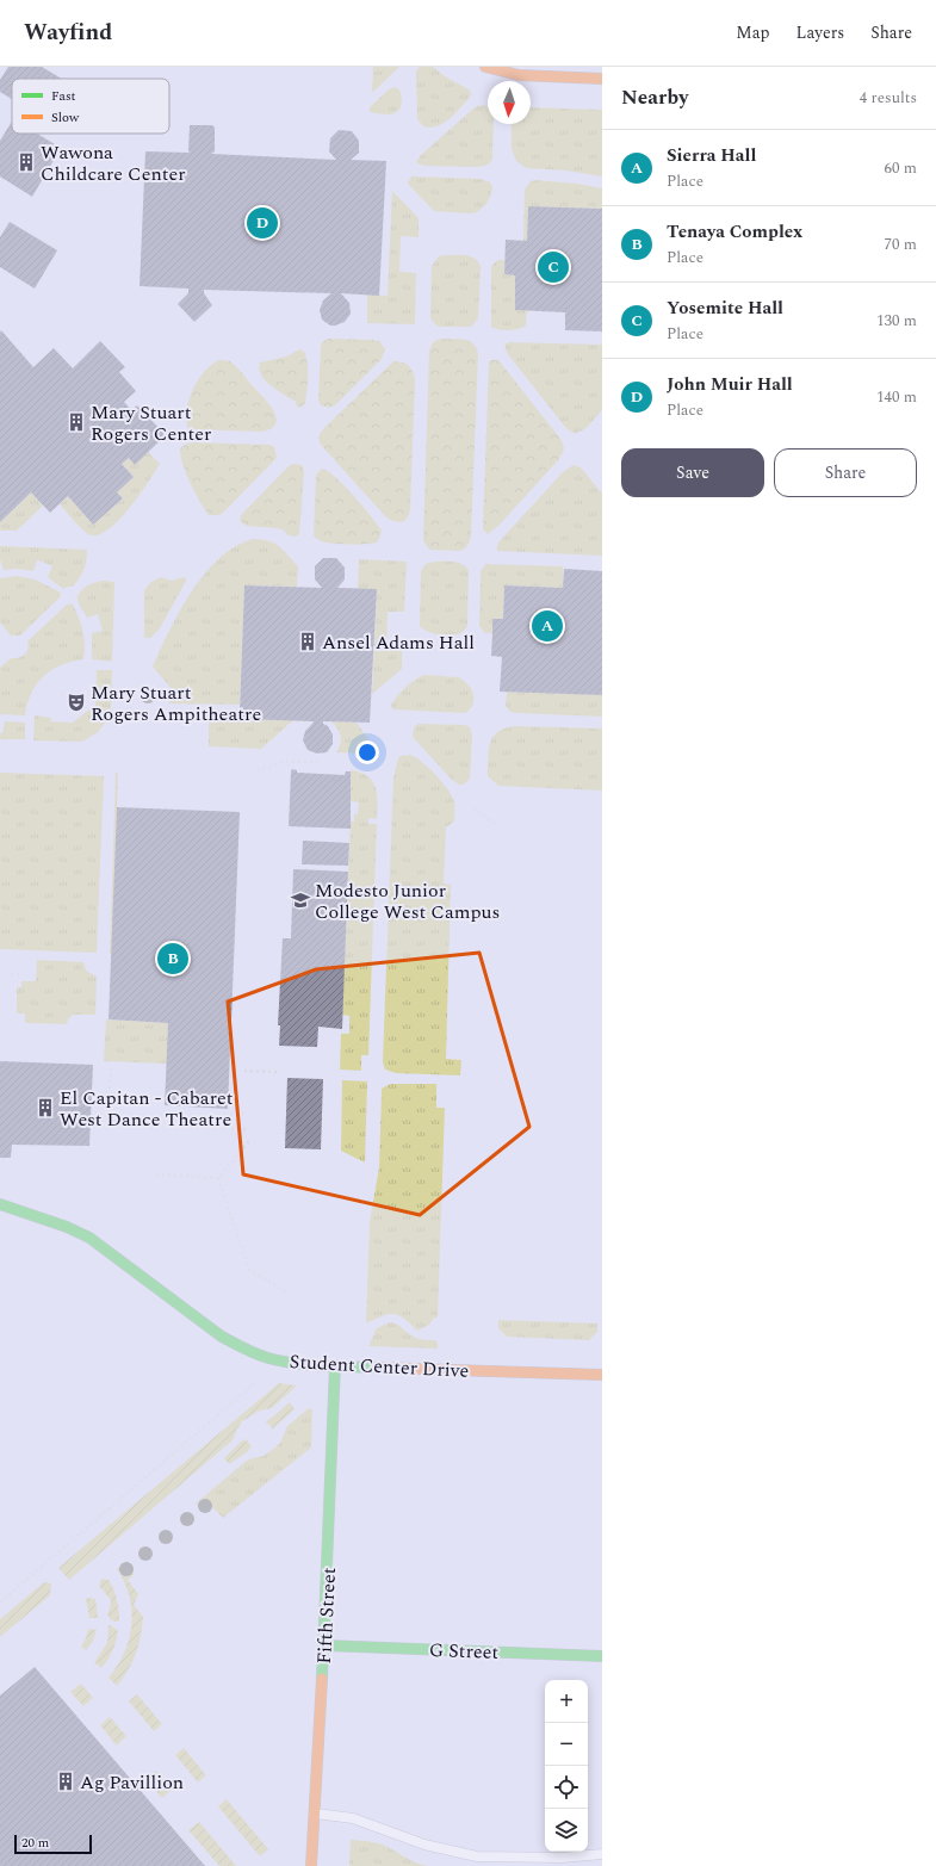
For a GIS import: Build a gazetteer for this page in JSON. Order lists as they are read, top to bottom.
{
  "streets": {
    "street": ["Student Center Drive", "Fifth Street", "G Street"]
  },
  "crossings": [
    ["Student Center Drive", "Fifth Street"],
    ["Fifth Street", "G Street"]
  ],
  "places": {
    "building": [
      "Wawona Childcare Center",
      "Mary Stuart Rogers Center",
      "Ansel Adams Hall",
      "El Capitan - Cabaret West Dance Theatre",
      "Ag Pavillion"
    ],
    "theatre": ["Mary Stuart Rogers Ampitheatre"],
    "school or university": ["Modesto Junior College West Campus"]
  },
  "legend": ["Fast", "Slow"],
  "scale_bar": "20 m",
  "north": "bottom",
  "page": {
    "header": "Wayfind",
    "nav": ["Map", "Layers", "Share"],
    "heading": ["Nearby", "4 results"],
    "list": [
      {
        "mark": "A",
        "name": "Sierra Hall",
        "note": "Place",
        "value": "60 m"
      },
      {
        "mark": "B",
        "name": "Tenaya Complex",
        "note": "Place",
        "value": "70 m"
      },
      {
        "mark": "C",
        "name": "Yosemite Hall",
        "note": "Place",
        "value": "130 m"
      },
      {
        "mark": "D",
        "name": "John Muir Hall",
        "note": "Place",
        "value": "140 m"
      }
    ],
    "pins": [
      "D",
      "C",
      "A",
      "B"
    ],
    "buttons": ["Save", "Share"],
    "map_buttons": ["+", "−"],
    "scale": "20 m"
  }
}
